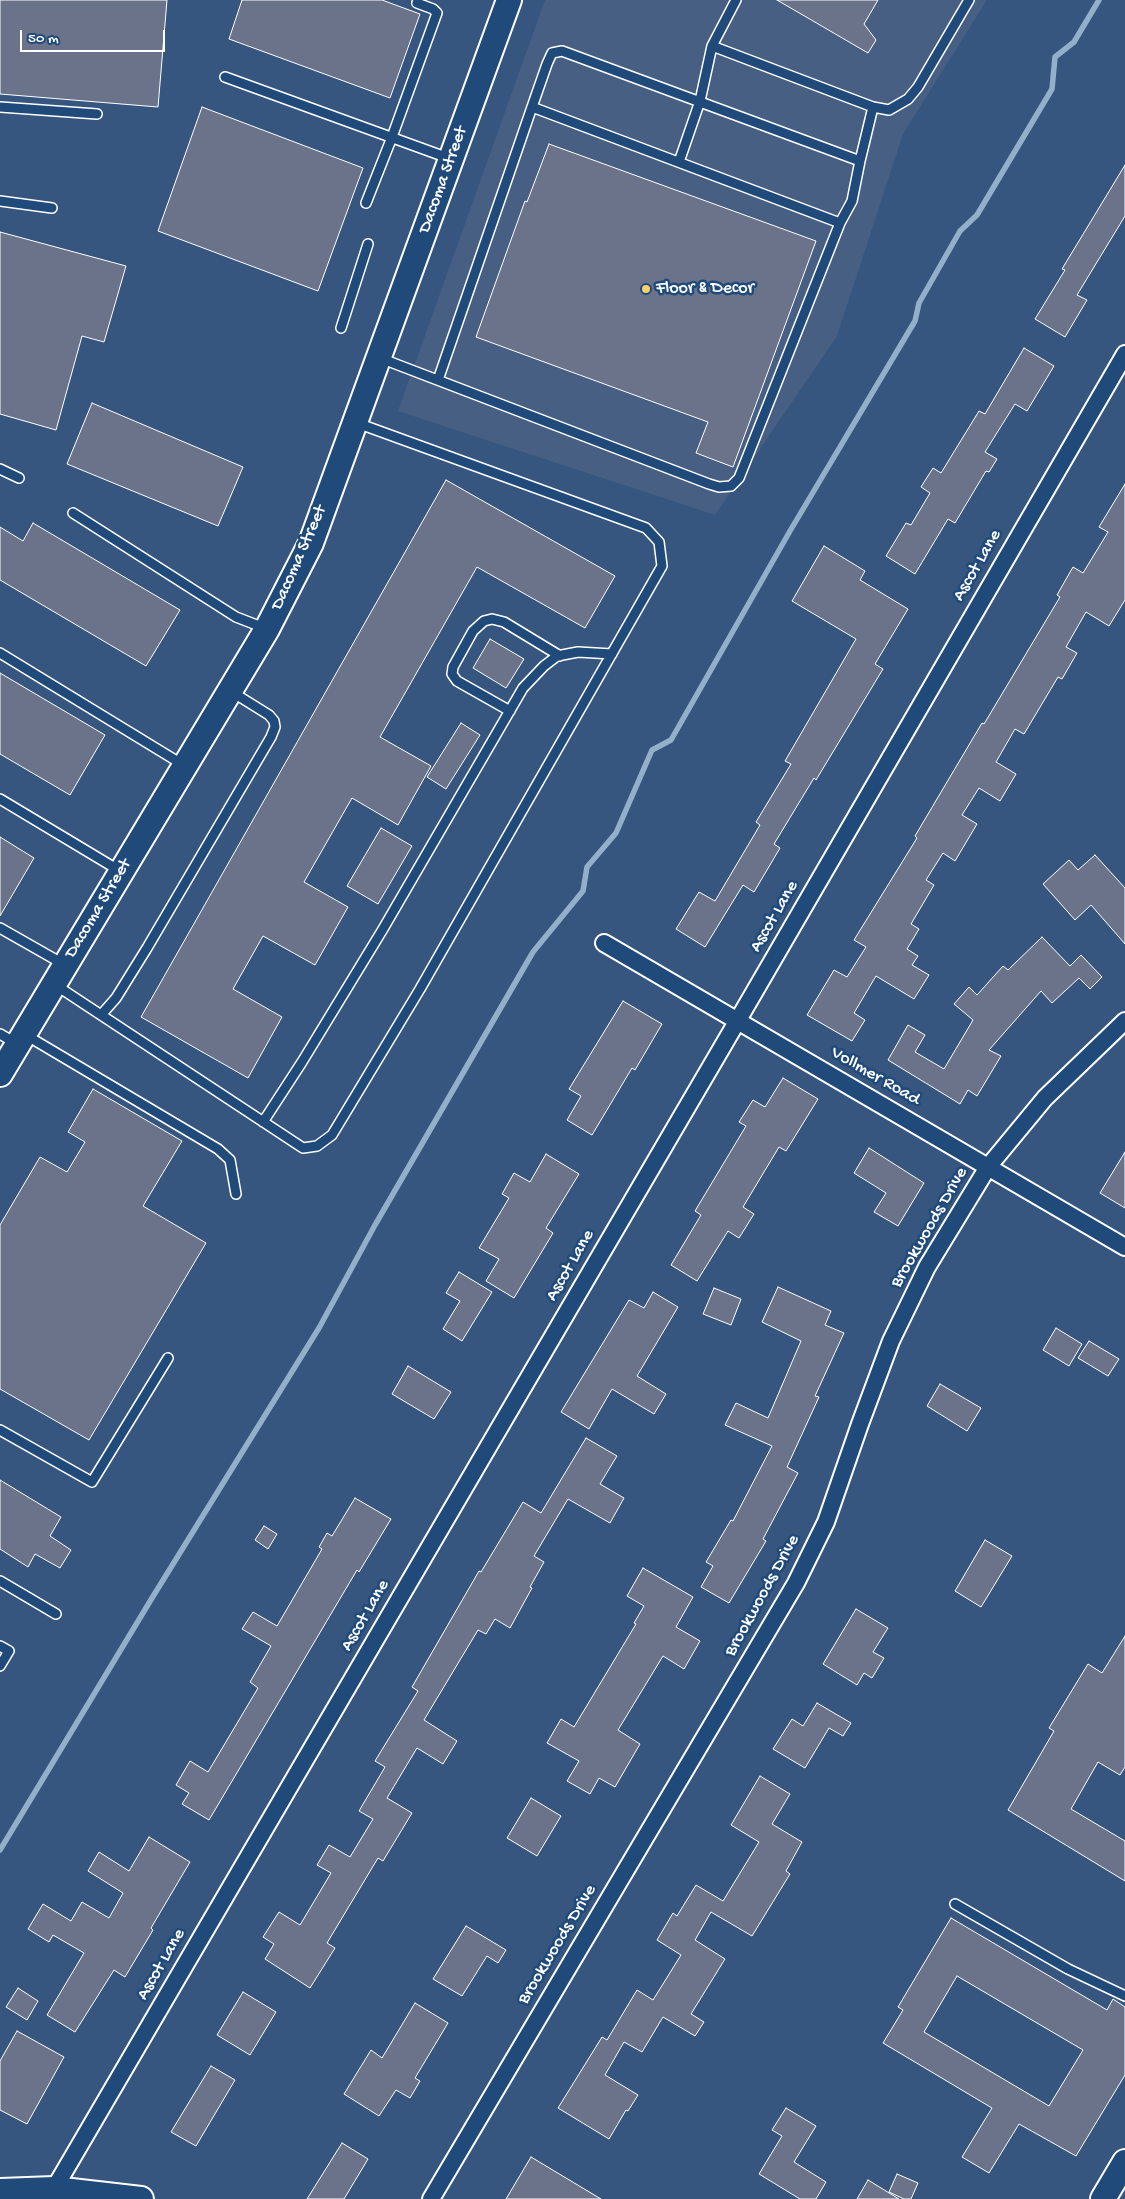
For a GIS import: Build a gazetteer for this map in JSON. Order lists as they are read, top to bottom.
{
  "streets": {
    "main road": ["Dacoma Street"],
    "street": ["Ascot Lane", "Vollmer Road", "Brookwoods Drive"]
  },
  "crossings": [
    ["Ascot Lane", "Vollmer Road"],
    ["Vollmer Road", "Brookwoods Drive"]
  ],
  "places": ["Floor & Decor"],
  "scale_bar": "50 m"
}
